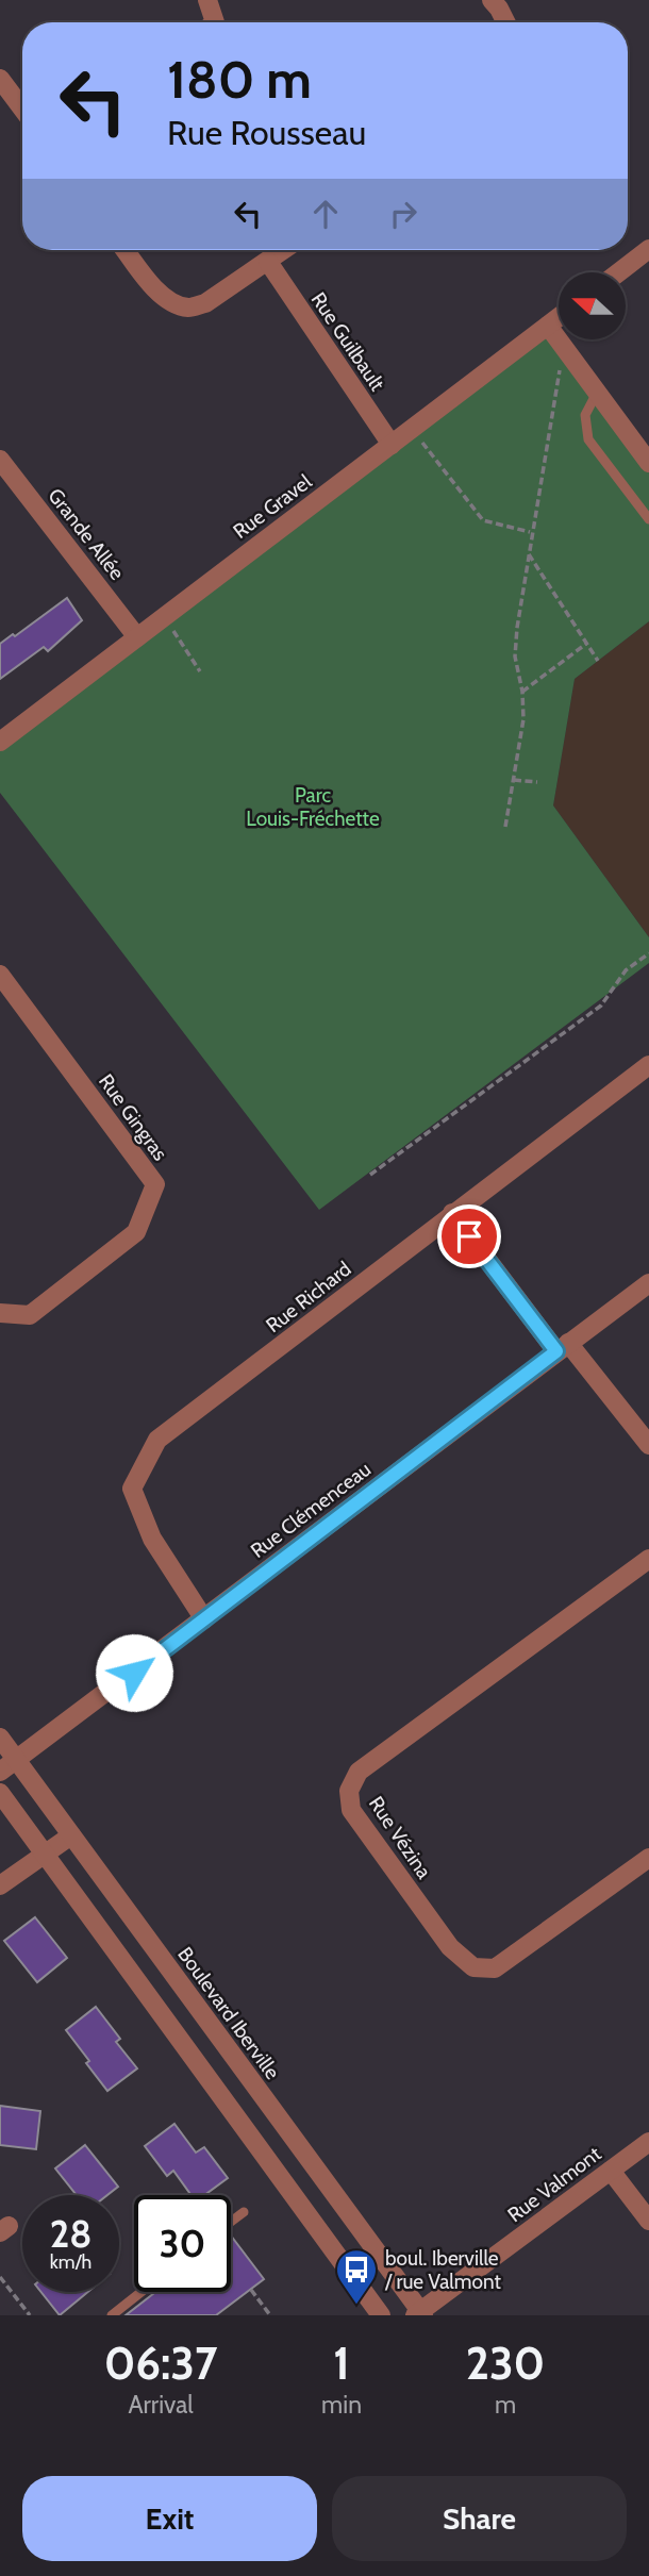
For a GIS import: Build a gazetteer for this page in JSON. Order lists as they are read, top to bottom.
{
  "streets": {
    "street": [
      "Rue Guilbault",
      "Rue Gravel",
      "Grande Allée",
      "Rue Gingras",
      "Rue Richard",
      "Rue Clémenceau",
      "Rue Vézina",
      "Boulevard Iberville",
      "Rue Valmont"
    ]
  },
  "crossings": [
    ["Rue Guilbault", "Rue Gravel"],
    ["Rue Gravel", "Grande Allée"],
    ["Rue Richard", "Rue Clémenceau"],
    ["Rue Clémenceau", "Boulevard Iberville"],
    ["Boulevard Iberville", "Rue Valmont"]
  ],
  "parks": ["Parc Louis-Fréchette"],
  "places": {
    "bus stop": ["boul. Iberville / rue Valmont"]
  },
  "north": "left",
  "page": {
    "turn": ["180 m", "Rue Rousseau"],
    "speed": "28 km/h",
    "limit": "30",
    "eta": [
      "06:37",
      "Arrival",
      "1",
      "min",
      "230",
      "m"
    ],
    "buttons": ["Exit", "Share"]
  }
}
